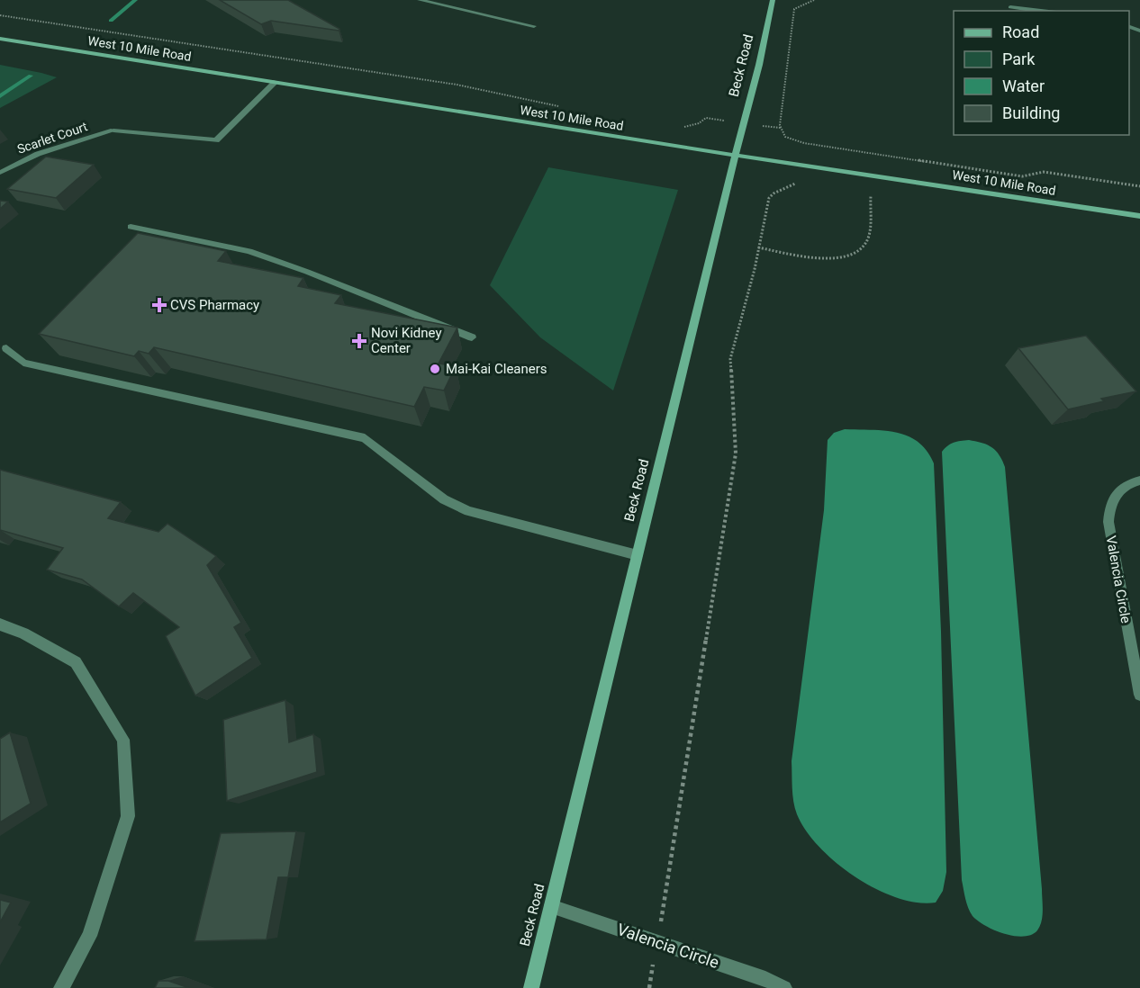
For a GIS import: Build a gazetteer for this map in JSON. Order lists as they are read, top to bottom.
{
  "streets": {
    "main road": ["West 10 Mile Road", "Beck Road"],
    "street": ["Scarlet Court", "Valencia Circle"]
  },
  "crossings": [
    ["West 10 Mile Road", "Beck Road"],
    ["West 10 Mile Road", "Scarlet Court"],
    ["Beck Road", "Valencia Circle"]
  ],
  "places": {
    "health": ["CVS Pharmacy", "Novi Kidney Center"],
    "other": ["Mai-Kai Cleaners"]
  },
  "legend": [
    "Road",
    "Park",
    "Water",
    "Building"
  ]
}
